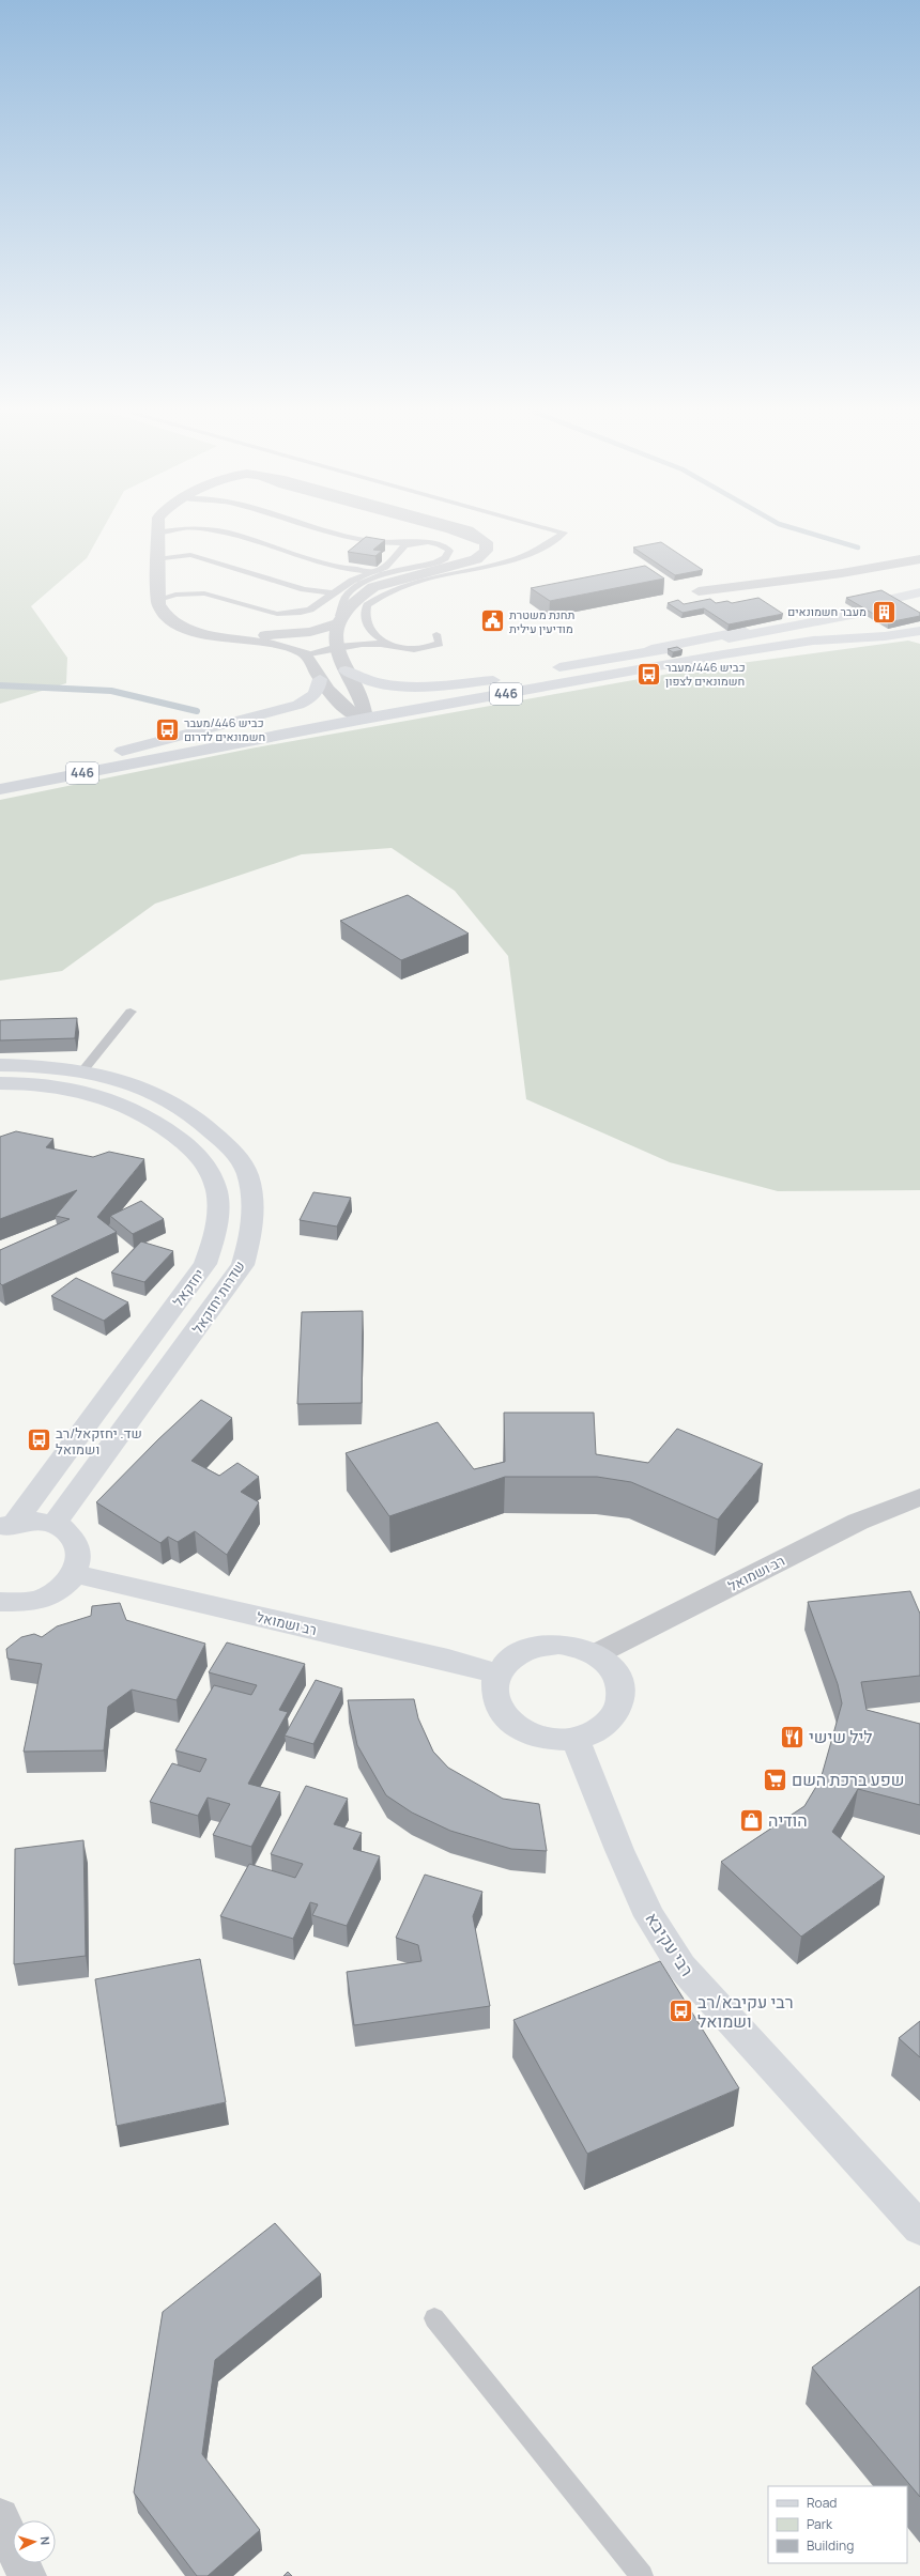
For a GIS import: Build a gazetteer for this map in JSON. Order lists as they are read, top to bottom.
{
  "streets": {
    "main road": [
      "446",
      "יחזקאל",
      "שדרות יחזקאל",
      "רב ושמואל",
      "רבי עקיבא"
    ]
  },
  "crossings": [
    ["יחזקאל", "שדרות יחזקאל"],
    ["רב ושמואל", "רבי עקיבא"]
  ],
  "places": {
    "building": ["מעבר חשמונאים"],
    "public building": ["תחנת משטרת מודיעין עילית"],
    "bus stop": [
      "כביש 446/מעבר חשמונאים לצפון",
      "כביש 446/מעבר חשמונאים לדרום",
      "שד. יחזקאל/רב ושמואל",
      "רבי עקיבא/רב ושמואל"
    ],
    "restaurant": ["ליל שישי"],
    "supermarket": ["שפע ברכת השם"],
    "shop": ["הודיה"]
  },
  "legend": ["Road", "Park", "Building"],
  "north": "right"
}
